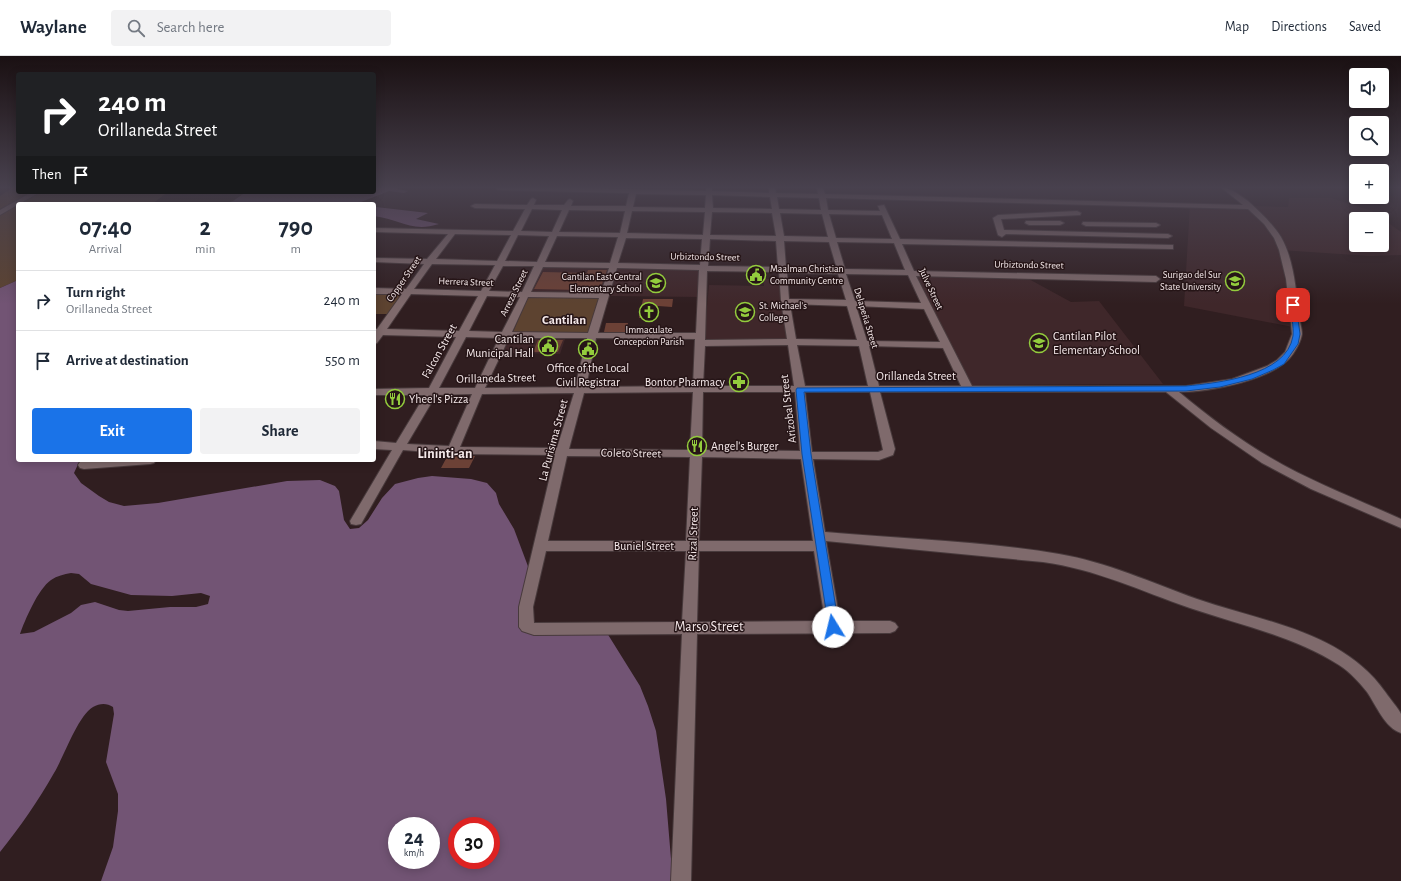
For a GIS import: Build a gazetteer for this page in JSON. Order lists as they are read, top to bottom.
{
  "streets": {
    "street": [
      "Urbiztondo Street",
      "Copper Street",
      "Herrera Street",
      "Julve Street",
      "Arreza Street",
      "Delapeña Street",
      "Falcon Street",
      "Orillaneda Street",
      "Arizobal Street",
      "La Purisima Street",
      "Coleto Street",
      "Rizal Street",
      "Buniel Street",
      "Marso Street"
    ]
  },
  "crossings": [
    ["Urbiztondo Street", "Copper Street"],
    ["Urbiztondo Street", "Julve Street"],
    ["Urbiztondo Street", "Arreza Street"],
    ["Urbiztondo Street", "Delapeña Street"],
    ["Urbiztondo Street", "Falcon Street"],
    ["Urbiztondo Street", "Arizobal Street"],
    ["Urbiztondo Street", "La Purisima Street"],
    ["Urbiztondo Street", "Rizal Street"],
    ["Copper Street", "Herrera Street"],
    ["Herrera Street", "Arreza Street"],
    ["Herrera Street", "Falcon Street"],
    ["Herrera Street", "La Purisima Street"],
    ["Julve Street", "Orillaneda Street"],
    ["Arreza Street", "Orillaneda Street"],
    ["Arreza Street", "Coleto Street"],
    ["Delapeña Street", "Orillaneda Street"],
    ["Delapeña Street", "Coleto Street"],
    ["Falcon Street", "Orillaneda Street"],
    ["Falcon Street", "Coleto Street"],
    ["Orillaneda Street", "Arizobal Street"],
    ["Orillaneda Street", "La Purisima Street"],
    ["Orillaneda Street", "Rizal Street"],
    ["Arizobal Street", "Coleto Street"],
    ["Arizobal Street", "Buniel Street"],
    ["Arizobal Street", "Marso Street"],
    ["La Purisima Street", "Coleto Street"],
    ["La Purisima Street", "Buniel Street"],
    ["La Purisima Street", "Marso Street"],
    ["Coleto Street", "Rizal Street"],
    ["Rizal Street", "Buniel Street"],
    ["Rizal Street", "Marso Street"]
  ],
  "districts": ["Cantilan", "Lininti-an"],
  "places": {
    "public building": ["Maalman Christian Community Centre", "Cantilan Municipal Hall", "Office of the Local Civil Registrar"],
    "school or university": [
      "Surigao del Sur State University",
      "Cantilan East Central Elementary School",
      "St. Michael's College",
      "Cantilan Pilot Elementary School"
    ],
    "church": ["Immaculate Concepcion Parish"],
    "pharmacy": ["Bontor Pharmacy"],
    "restaurant": ["Yheel's Pizza", "Angel's Burger"]
  },
  "page": {
    "header": "Waylane",
    "search": "Search here",
    "nav": ["Map", "Directions", "Saved"],
    "map_buttons": ["+", "−"],
    "turn": ["240 m", "Orillaneda Street"],
    "then": "Then",
    "eta": [
      "07:40",
      "Arrival",
      "2",
      "min",
      "790",
      "m"
    ],
    "list": [
      {
        "name": "Turn right",
        "note": "Orillaneda Street",
        "value": "240 m"
      },
      {
        "name": "Arrive at destination",
        "value": "550 m"
      }
    ],
    "buttons": ["Exit", "Share"],
    "speed": "24 km/h",
    "limit": "30"
  }
}
